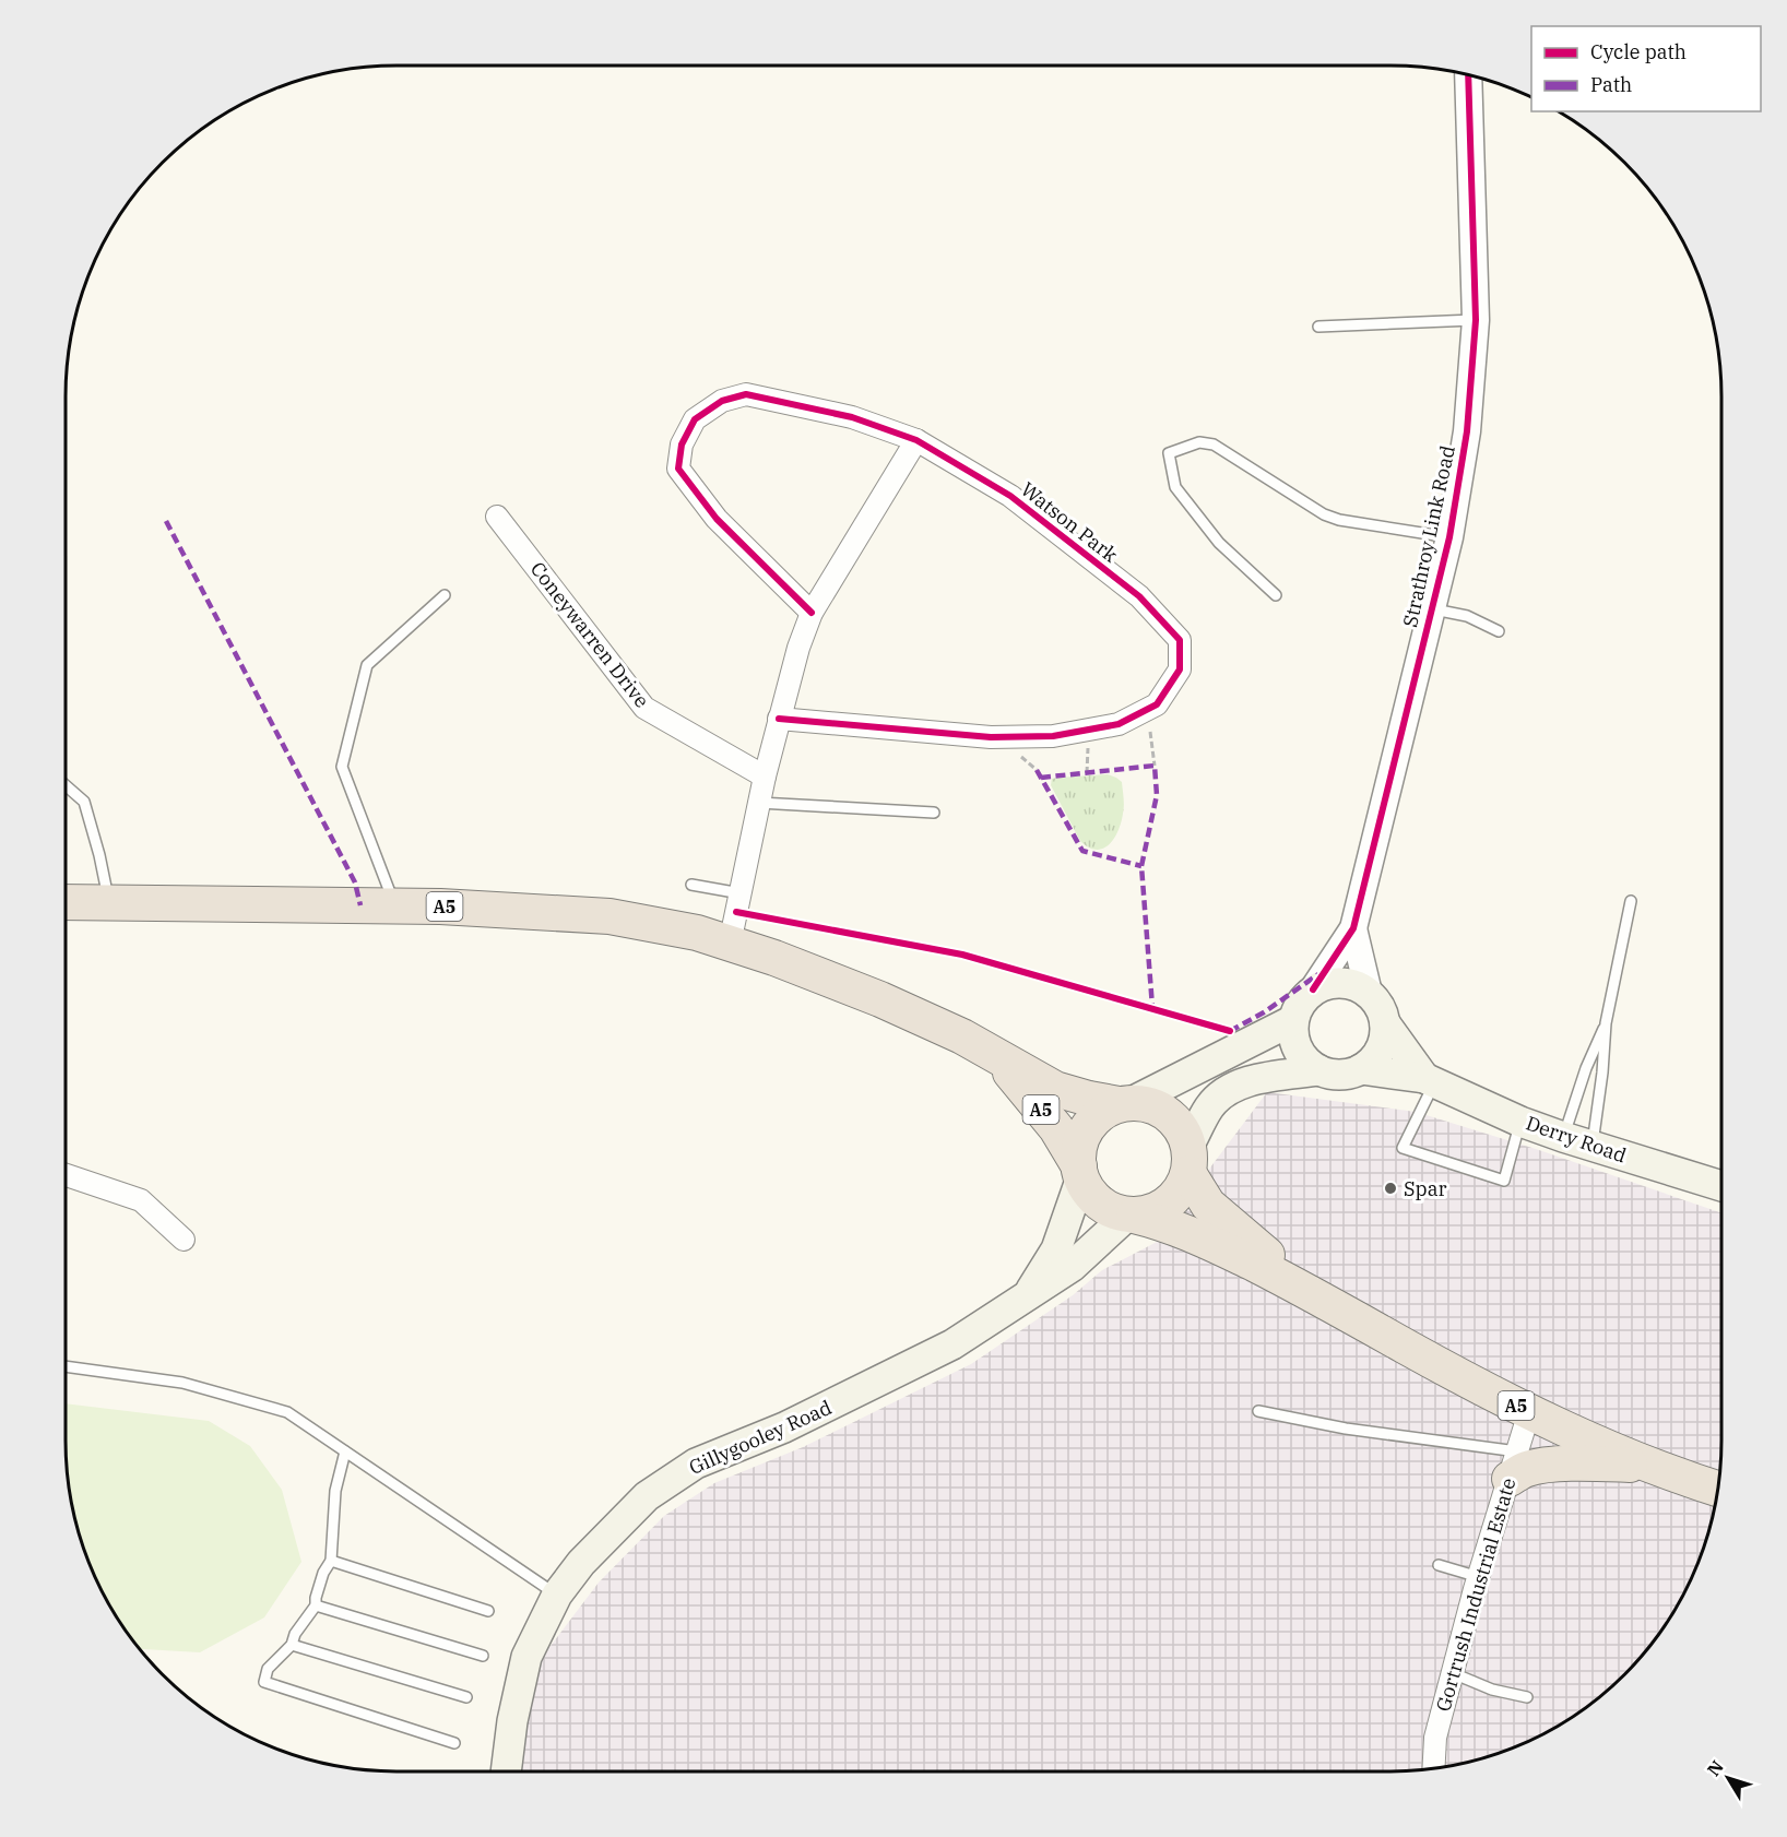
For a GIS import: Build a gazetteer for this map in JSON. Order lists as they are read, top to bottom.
{
  "streets": {
    "highway": ["A5"],
    "main road": ["Derry Road", "Gillygooley Road"],
    "street": [
      "Watson Park",
      "Strathroy Link Road",
      "Coneywarren Drive",
      "Gortrush Industrial Estate"
    ]
  },
  "crossings": [
    ["Strathroy Link Road", "Derry Road"],
    ["A5", "Gillygooley Road"],
    ["A5", "Gortrush Industrial Estate"]
  ],
  "places": ["Spar"],
  "legend": ["Cycle path", "Path"],
  "north": "top left"
}
